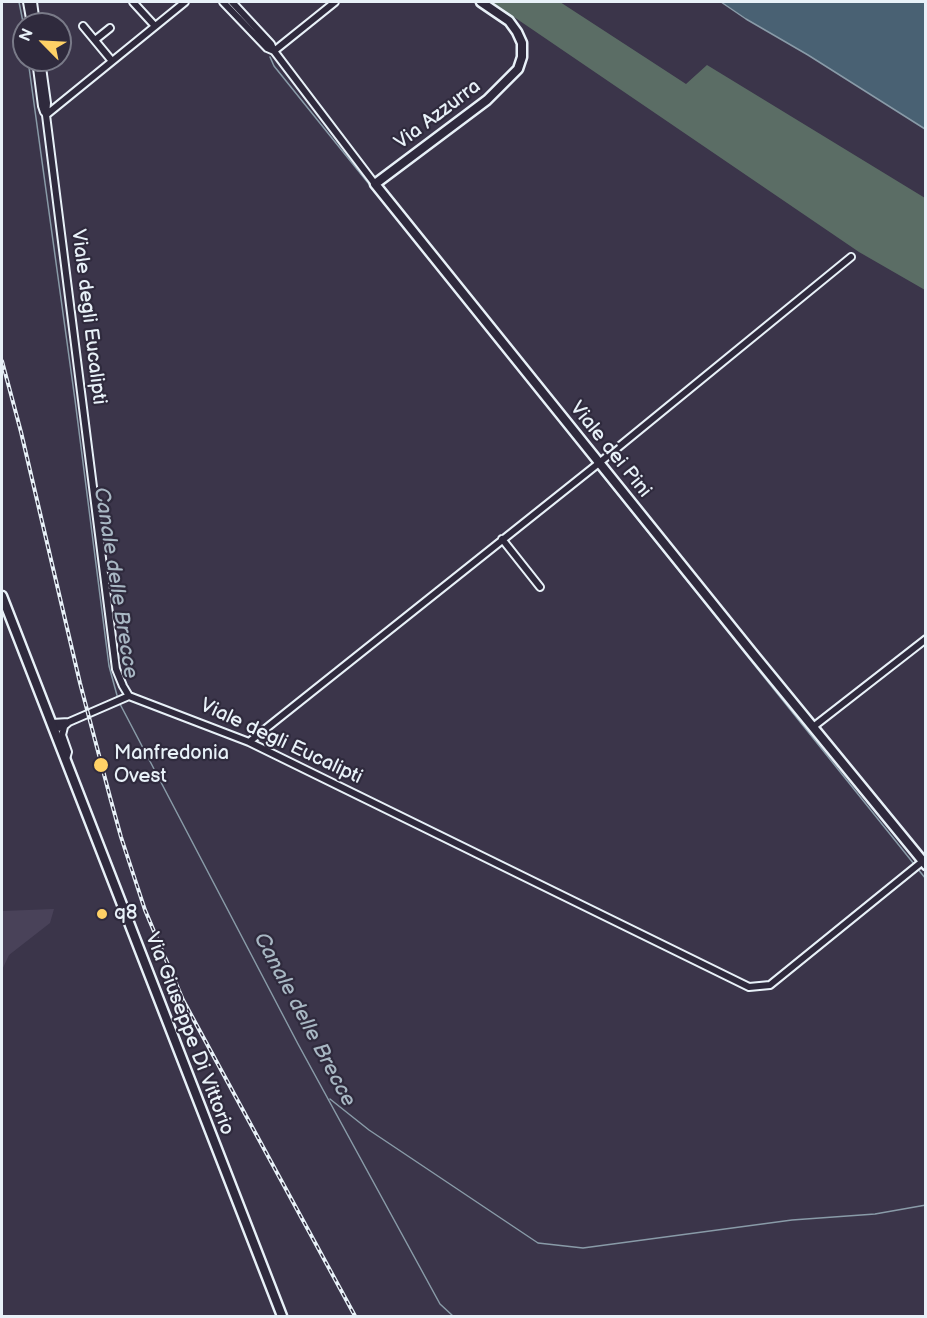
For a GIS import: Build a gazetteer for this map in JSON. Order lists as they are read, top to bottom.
{
  "streets": {
    "street": [
      "Via Azzurra",
      "Viale degli Eucalipti",
      "Viale dei Pini",
      "Via Giuseppe Di Vittorio"
    ]
  },
  "crossings": [
    ["Via Azzurra", "Viale dei Pini"],
    ["Viale degli Eucalipti", "Viale dei Pini"]
  ],
  "water": ["Canale delle Brecce"],
  "places": ["Manfredonia Ovest", "q8"],
  "north": "top left"
}
